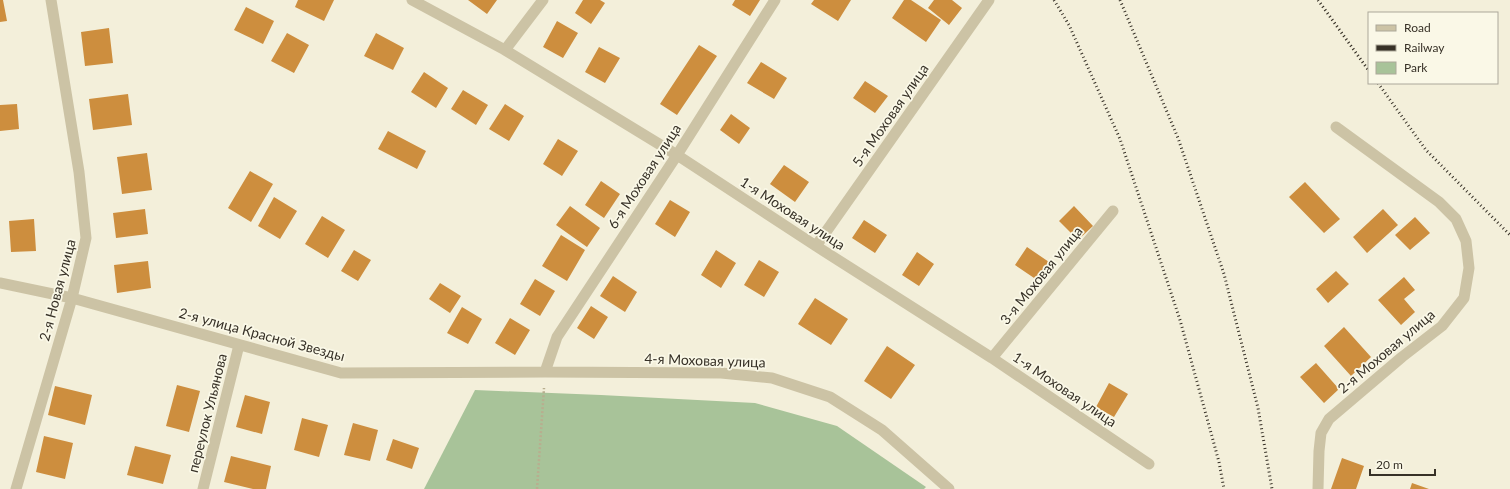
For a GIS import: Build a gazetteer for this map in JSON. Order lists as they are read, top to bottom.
{
  "streets": {
    "street": [
      "5-я Моховая улица",
      "6-я Моховая улица",
      "1-я Моховая улица",
      "3-я Моховая улица",
      "2-я Новая улица",
      "2-я улица Красной Звезды",
      "2-я Моховая улица",
      "4-я Моховая улица",
      "переулок Ульянова"
    ]
  },
  "crossings": [
    ["5-я Моховая улица", "1-я Моховая улица"],
    ["6-я Моховая улица", "1-я Моховая улица"],
    ["6-я Моховая улица", "2-я улица Красной Звезды"],
    ["6-я Моховая улица", "4-я Моховая улица"],
    ["1-я Моховая улица", "3-я Моховая улица"],
    ["2-я Новая улица", "2-я улица Красной Звезды"],
    ["2-я улица Красной Звезды", "4-я Моховая улица"],
    ["2-я улица Красной Звезды", "переулок Ульянова"]
  ],
  "legend": ["Road", "Railway", "Park"],
  "scale_bar": "20 m"
}
